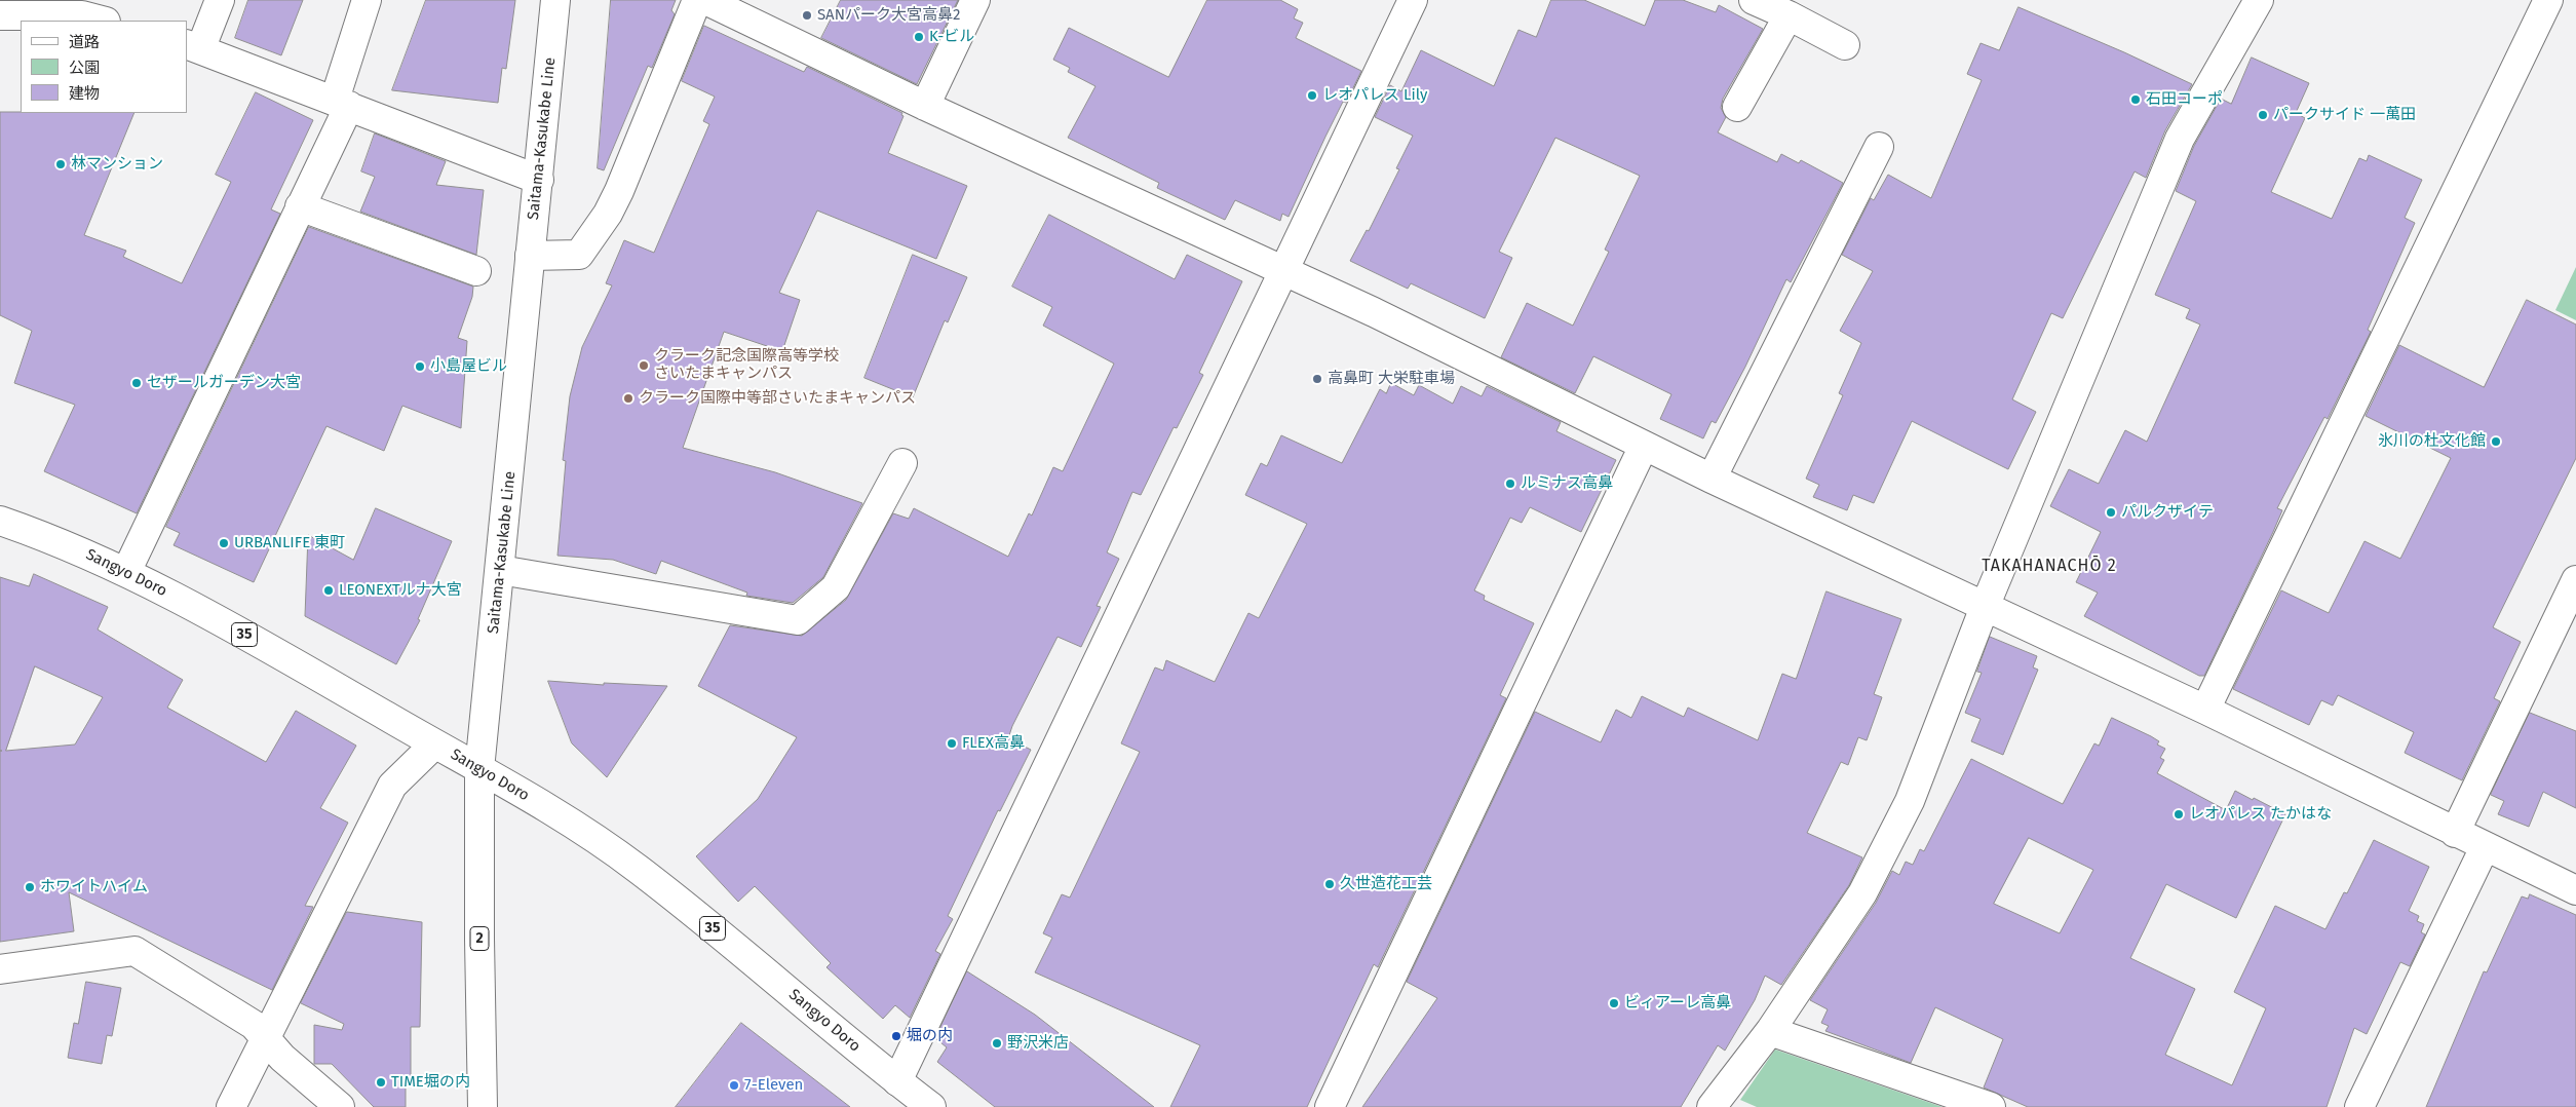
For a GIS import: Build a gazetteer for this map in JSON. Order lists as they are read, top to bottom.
{
  "streets": {
    "street": [
      "Saitama-Kasukabe Line",
      "Sangyo Doro",
      "35",
      "2"
    ]
  },
  "crossings": [
    ["Saitama-Kasukabe Line", "Sangyo Doro"]
  ],
  "districts": ["TAKAHANACHŌ 2"],
  "places": [
    "SANパーク大宮高鼻2",
    "K-ビル",
    "レオパレス Lily",
    "石田コーポ",
    "パークサイド 一萬田",
    "林マンション",
    "クラーク記念国際高等学校 さいたまキャンパス",
    "小島屋ビル",
    "高鼻町 大栄駐車場",
    "セザールガーデン大宮",
    "クラーク国際中等部さいたまキャンパス",
    "氷川の杜文化館",
    "ルミナス高鼻",
    "パルクザイテ",
    "URBANLIFE 東町",
    "LEONEXTルナ大宮",
    "FLEX高鼻",
    "レオパレス たかはな",
    "久世造花工芸",
    "ホワイトハイム",
    "ビィアーレ高鼻",
    "堀の内",
    "野沢米店",
    "TIME堀の内",
    "7-Eleven"
  ],
  "legend": ["道路", "公園", "建物"]
}
